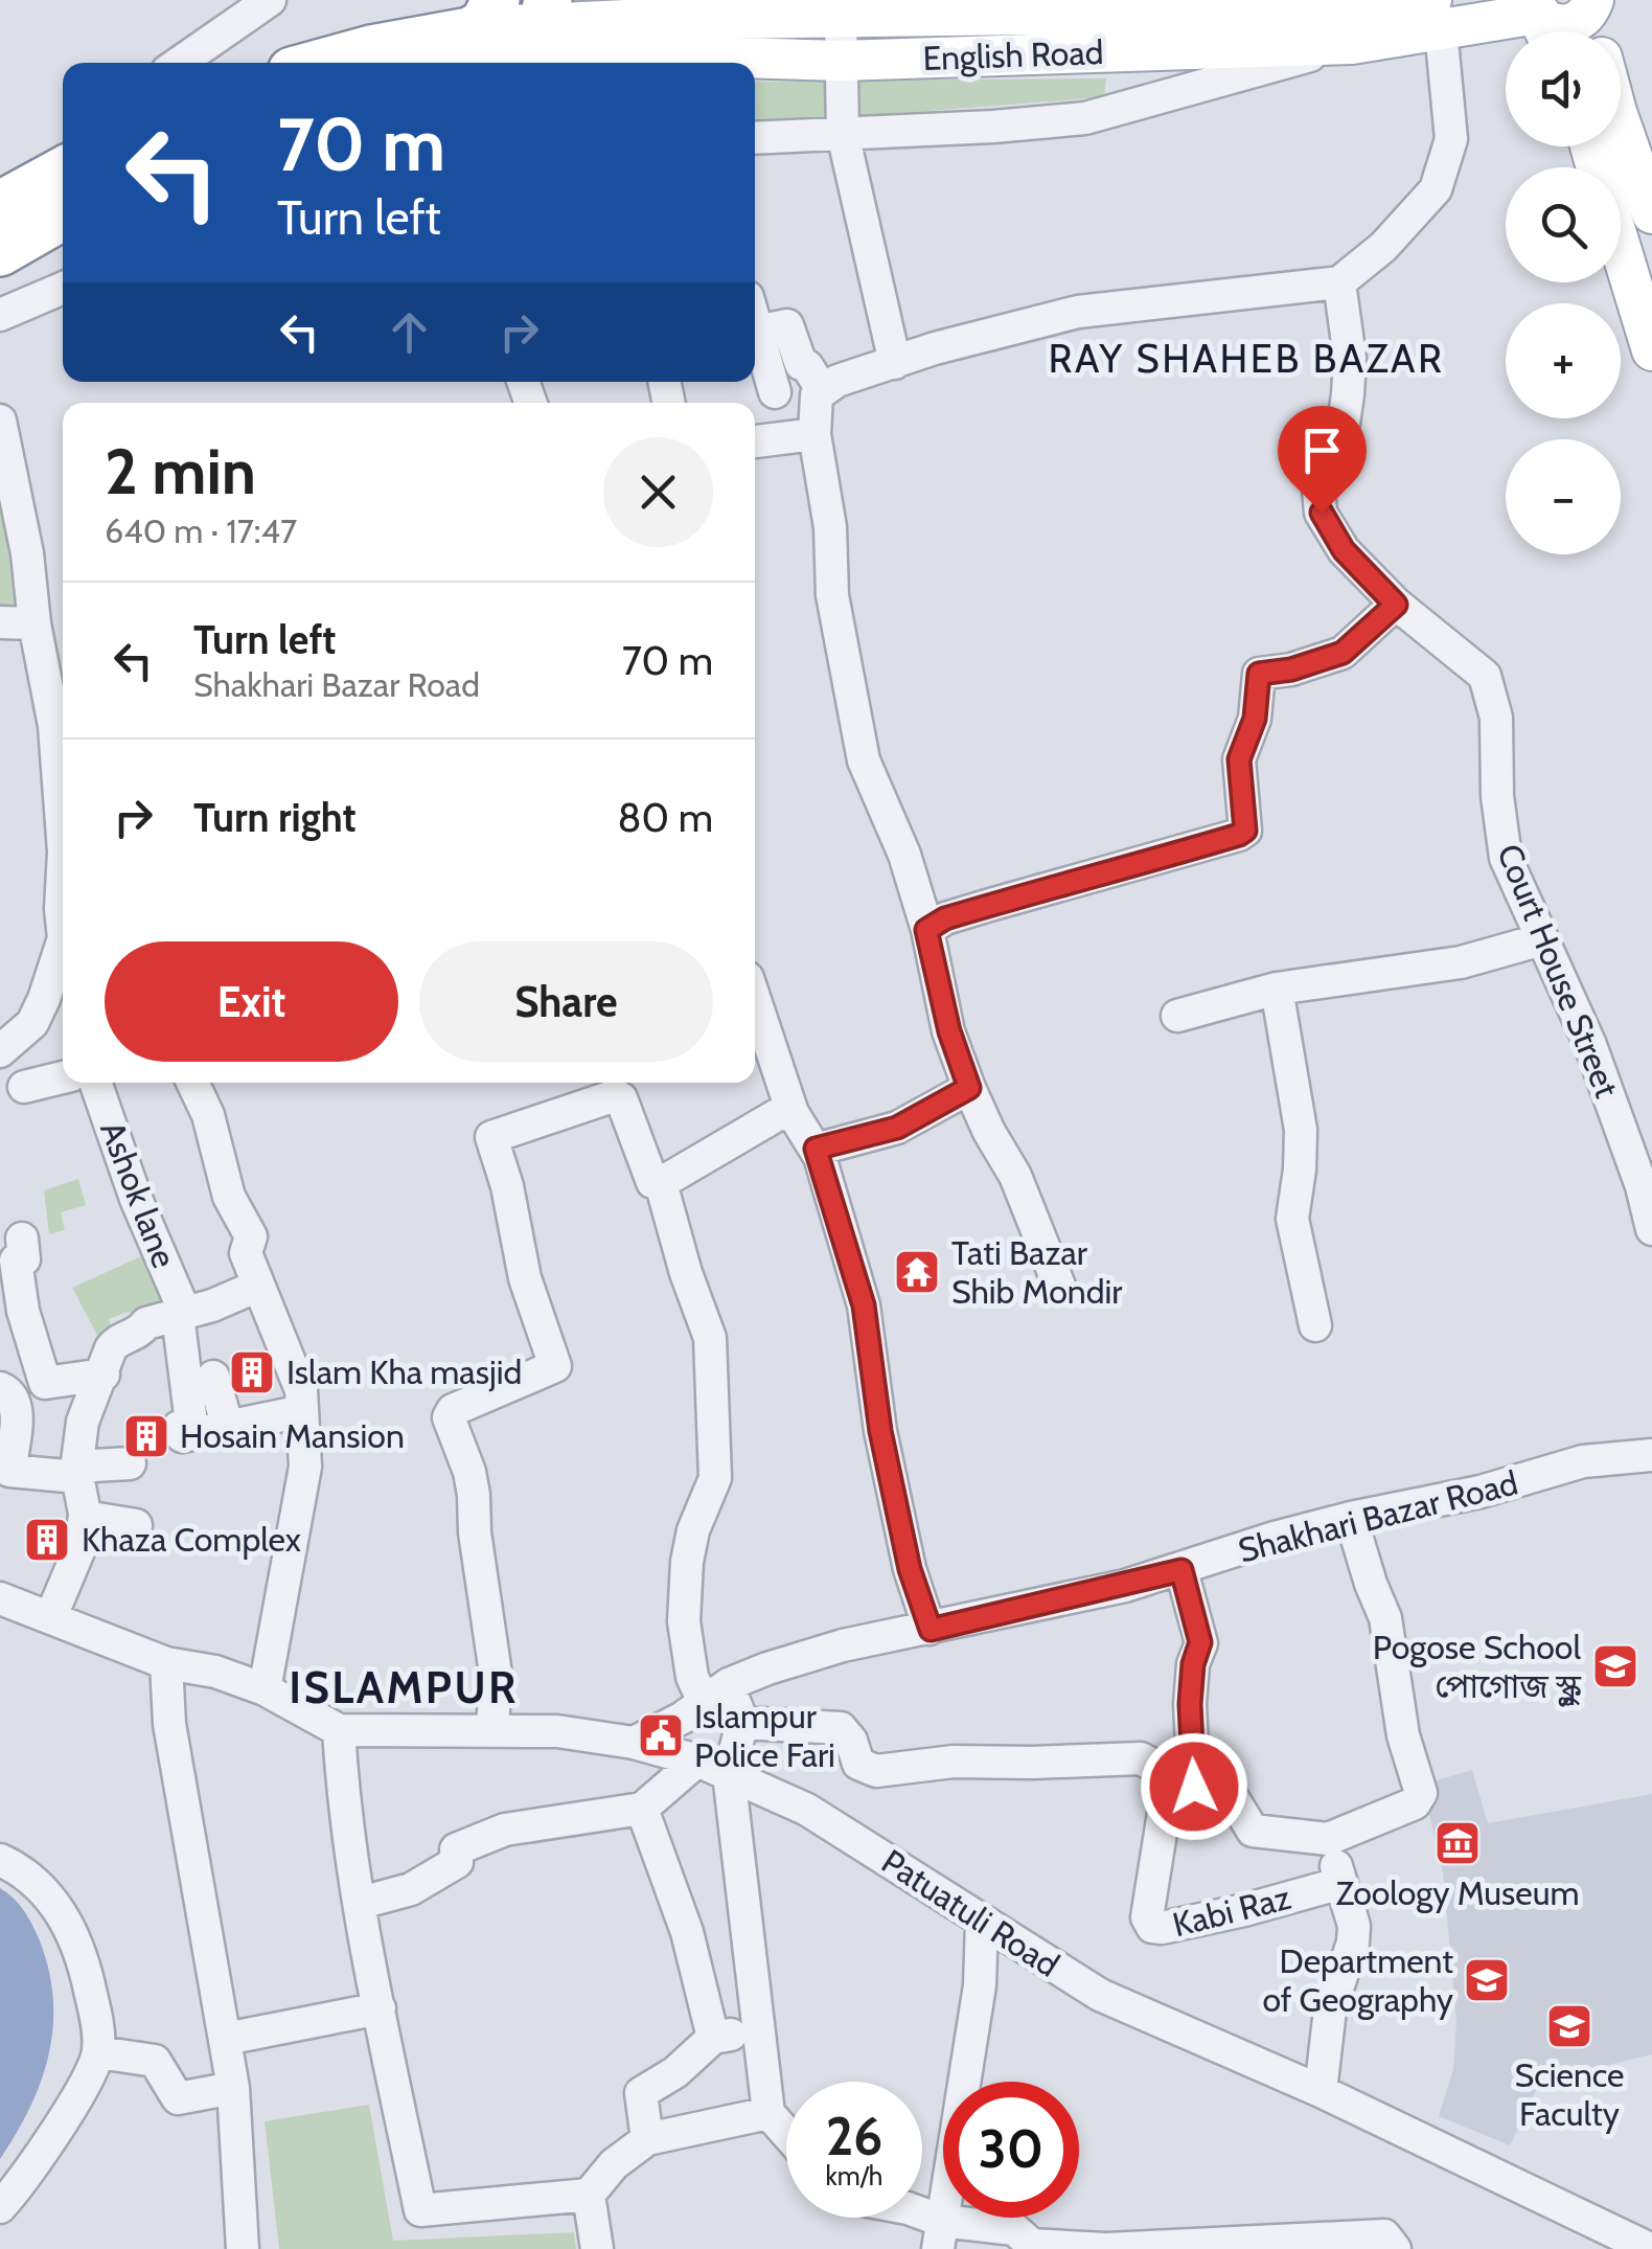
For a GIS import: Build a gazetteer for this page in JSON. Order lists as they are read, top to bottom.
{
  "streets": {
    "main road": ["English Road"],
    "street": [
      "Court House Street",
      "Ashok lane",
      "Shakhari Bazar Road",
      "Kabi Raz",
      "Patuatuli Road"
    ]
  },
  "crossings": [
    ["Ashok lane", "Patuatuli Road"],
    ["Shakhari Bazar Road", "Patuatuli Road"]
  ],
  "districts": ["RAY SHAHEB BAZAR", "ISLAMPUR"],
  "places": {
    "temple": ["Tati Bazar Shib Mondir"],
    "building": ["Islam Kha masjid", "Hosain Mansion", "Khaza Complex"],
    "school or university": ["Pogose School পোগোজ স্কুল", "Department of Geography", "Science Faculty"],
    "public building": ["Islampur Police Fari"],
    "museum": ["Zoology Museum"]
  },
  "page": {
    "map_buttons": ["+", "−"],
    "turn": ["70 m", "Turn left"],
    "heading": ["2 min", "640 m · 17:47"],
    "list": [
      {
        "name": "Turn left",
        "note": "Shakhari Bazar Road",
        "value": "70 m"
      },
      {
        "name": "Turn right",
        "value": "80 m"
      }
    ],
    "buttons": ["Exit", "Share"],
    "speed": "26 km/h",
    "limit": "30"
  }
}
